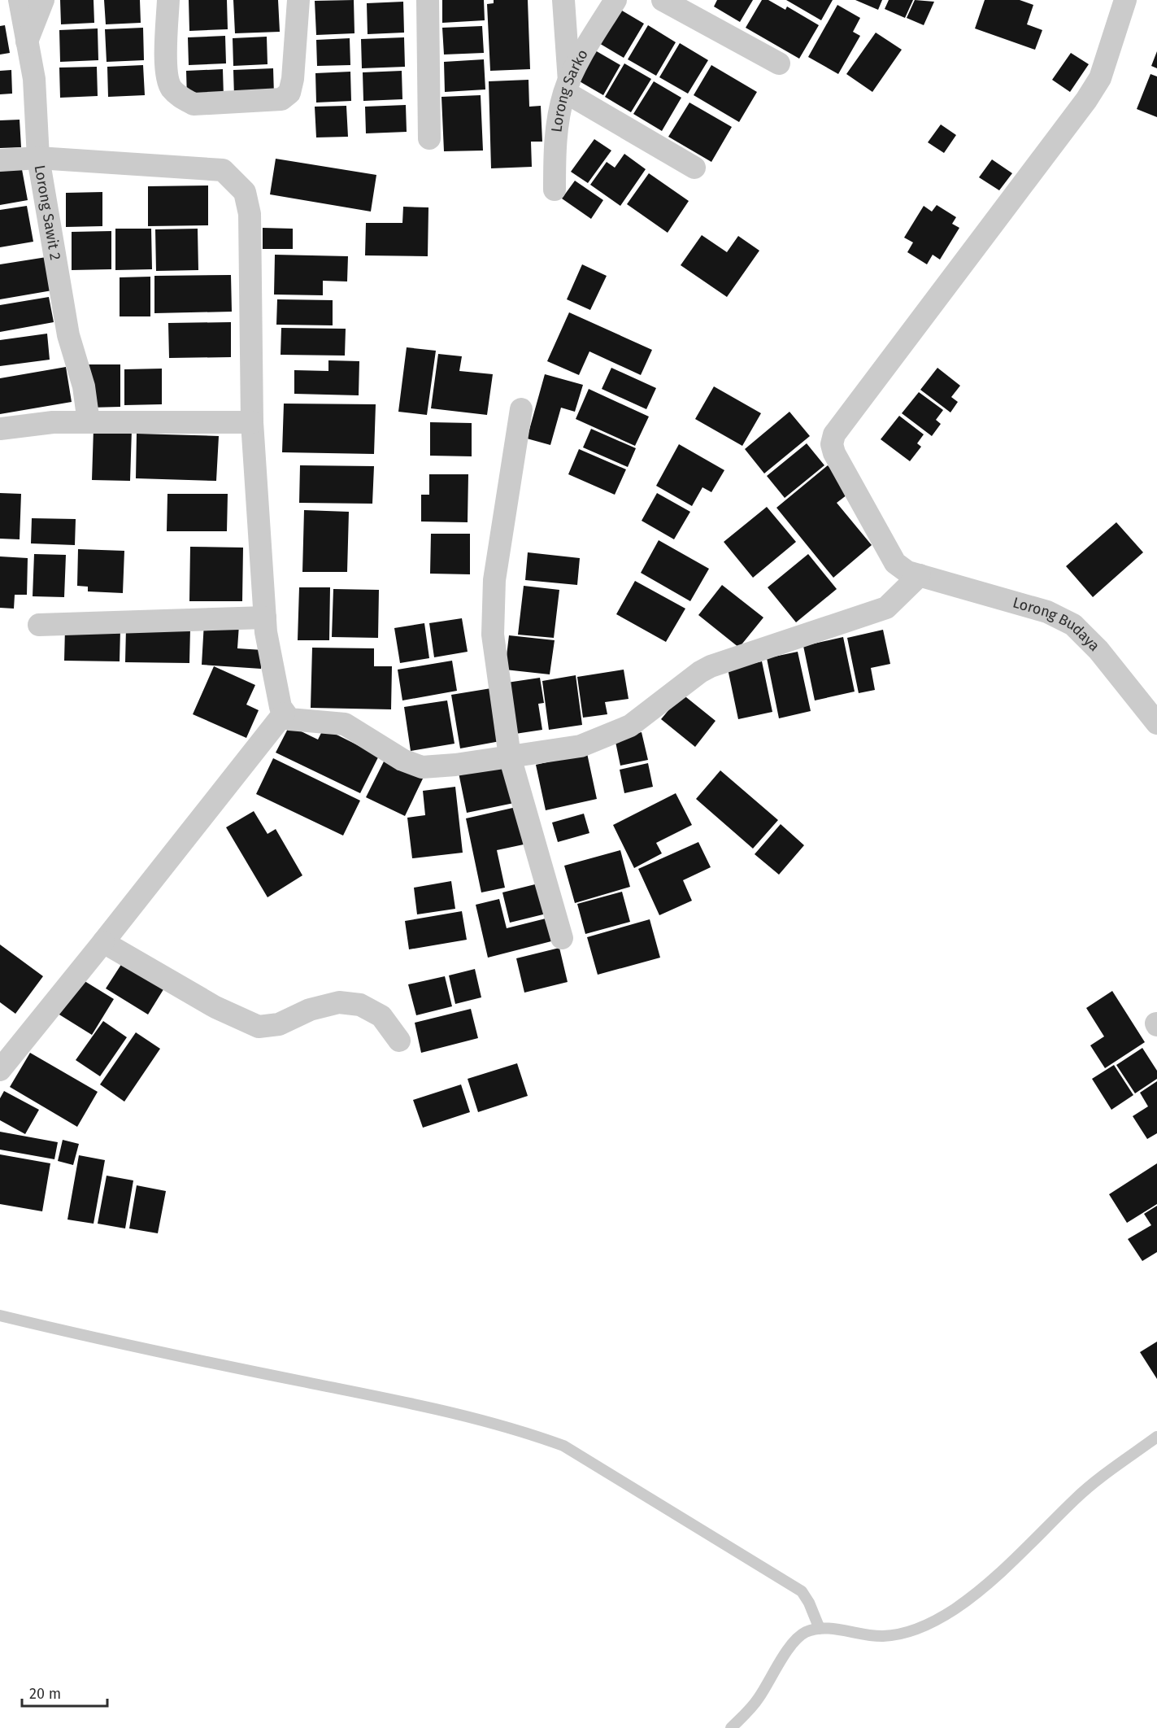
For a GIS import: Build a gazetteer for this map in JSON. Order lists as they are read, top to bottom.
{
  "streets": {
    "street": ["Lorong Sarko", "Lorong Sawit 2", "Lorong Budaya"]
  },
  "scale_bar": "20 m"
}
